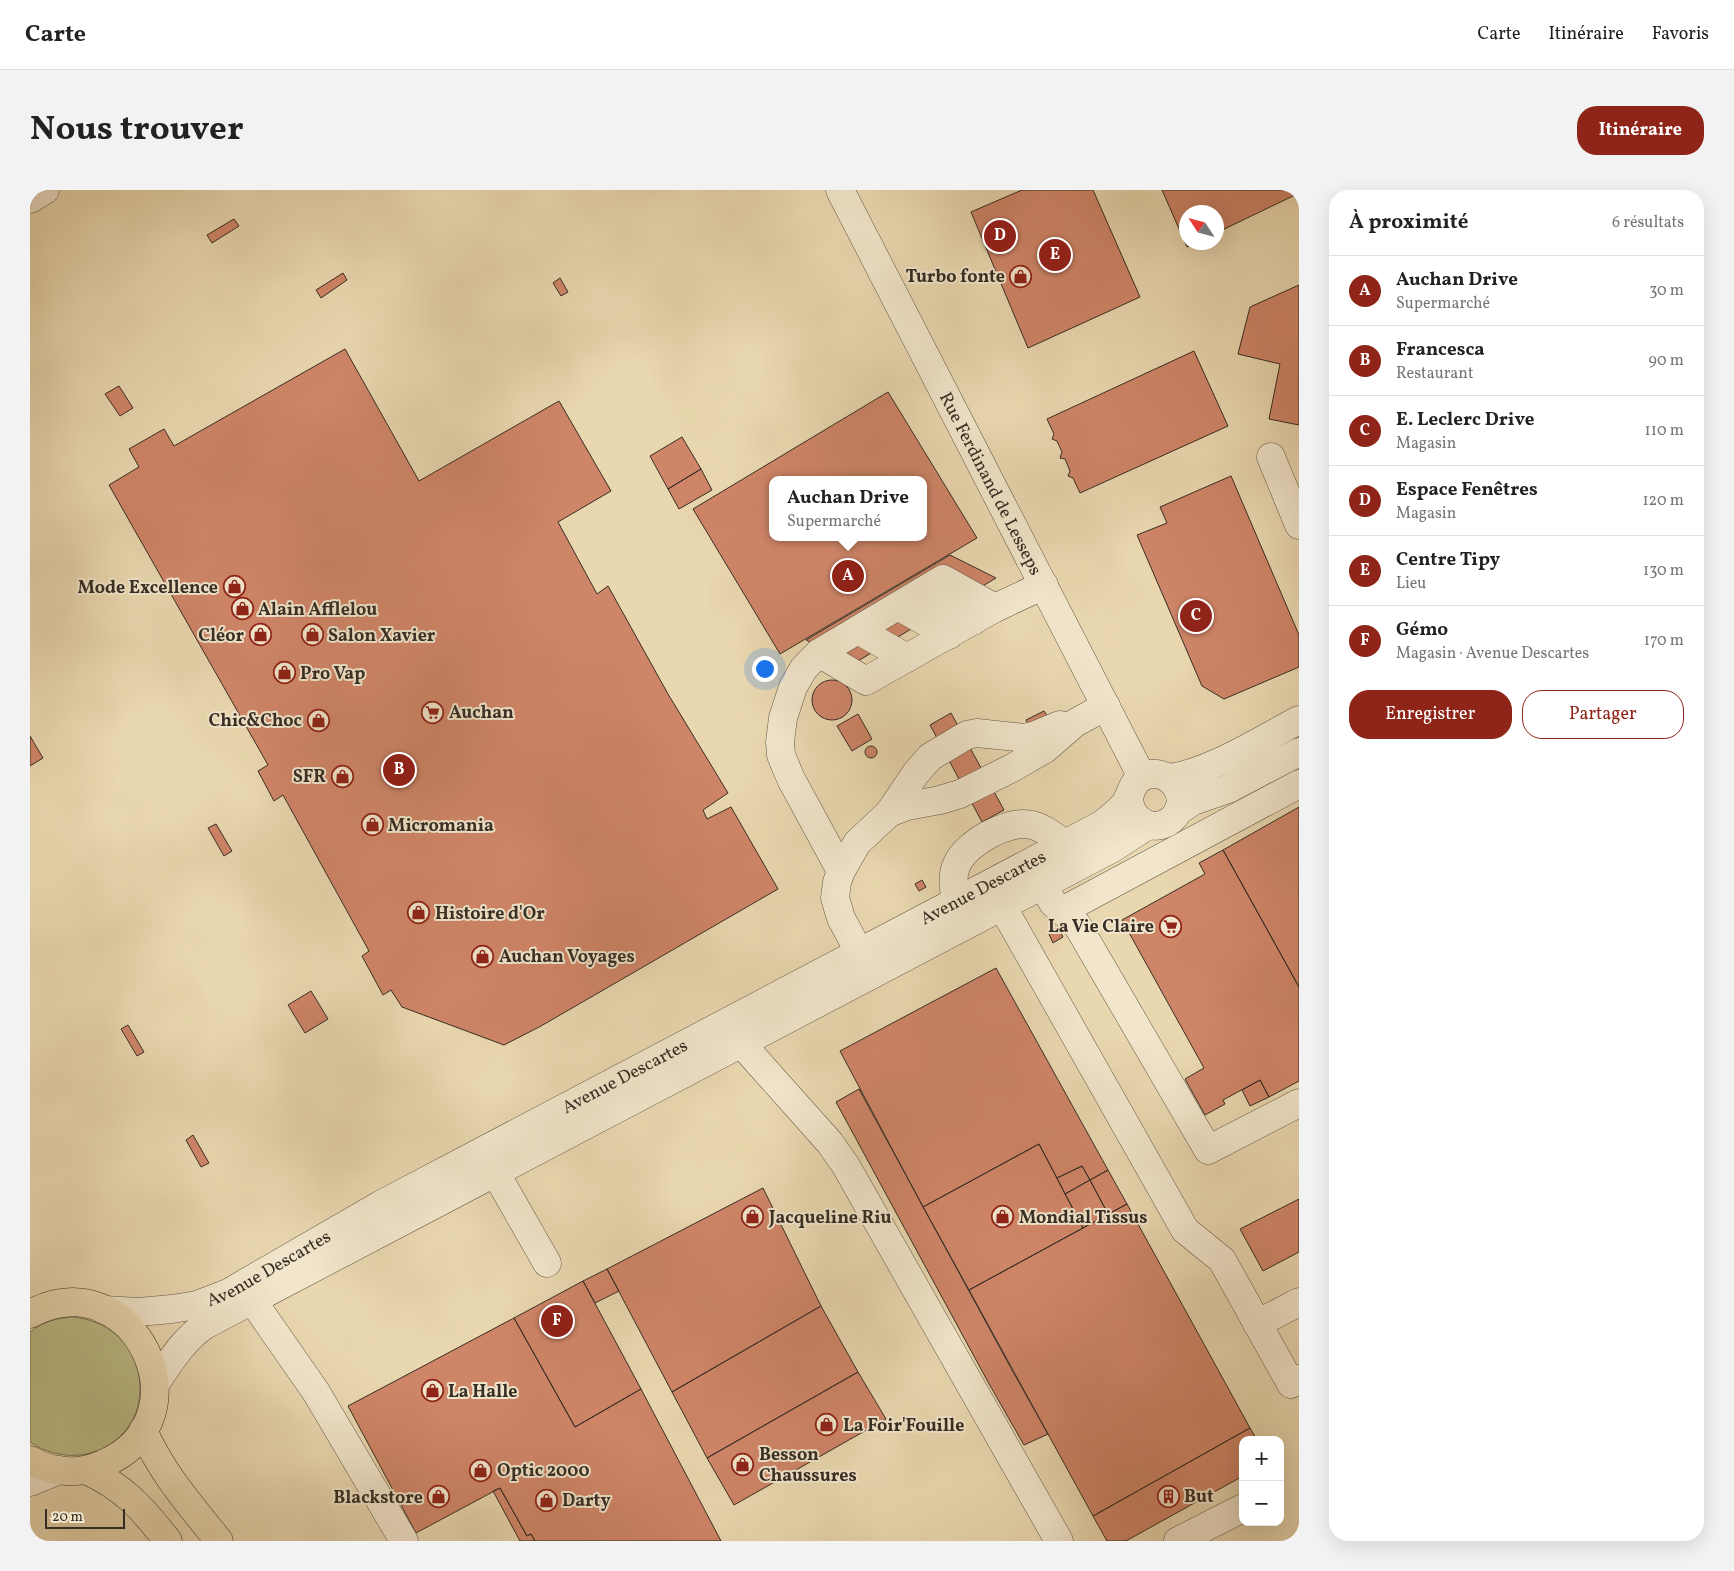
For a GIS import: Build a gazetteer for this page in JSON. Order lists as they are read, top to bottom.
{
  "streets": {
    "street": ["Rue Ferdinand de Lesseps", "Avenue Descartes"]
  },
  "crossings": [
    ["Rue Ferdinand de Lesseps", "Avenue Descartes"]
  ],
  "places": {
    "shop": [
      "Turbo fonte",
      "Mode Excellence",
      "Alain Afflelou",
      "Cléor",
      "Salon Xavier",
      "Pro Vap",
      "Chic&Choc",
      "SFR",
      "Micromania",
      "Histoire d'Or",
      "Auchan Voyages",
      "Jacqueline Riu",
      "Mondial Tissus",
      "La Halle",
      "La Foir'Fouille",
      "Besson Chaussures",
      "Optic 2000",
      "Blackstore",
      "Darty"
    ],
    "supermarket": ["Auchan", "La Vie Claire"],
    "building": ["But"]
  },
  "scale_bar": "20 m",
  "north": "top left",
  "page": {
    "header": "Carte",
    "nav": ["Carte", "Itinéraire", "Favoris"],
    "title": "Nous trouver",
    "buttons": [
      "Itinéraire",
      ["Enregistrer", "Partager"]
    ],
    "heading": ["À proximité", "6 résultats"],
    "pins": [
      "D",
      "E",
      "A",
      "C",
      "B",
      "F"
    ],
    "list": [
      {
        "mark": "A",
        "name": "Auchan Drive",
        "note": "Supermarché",
        "value": "30 m"
      },
      {
        "mark": "B",
        "name": "Francesca",
        "note": "Restaurant",
        "value": "90 m"
      },
      {
        "mark": "C",
        "name": "E. Leclerc Drive",
        "note": "Magasin",
        "value": "110 m"
      },
      {
        "mark": "D",
        "name": "Espace Fenêtres",
        "note": "Magasin",
        "value": "120 m"
      },
      {
        "mark": "E",
        "name": "Centre Tipy",
        "note": "Lieu",
        "value": "130 m"
      },
      {
        "mark": "F",
        "name": "Gémo",
        "note": "Magasin · Avenue Descartes",
        "value": "170 m"
      }
    ],
    "popup": ["Auchan Drive", "Supermarché"],
    "map_buttons": ["+", "−"],
    "scale": "20 m"
  }
}
